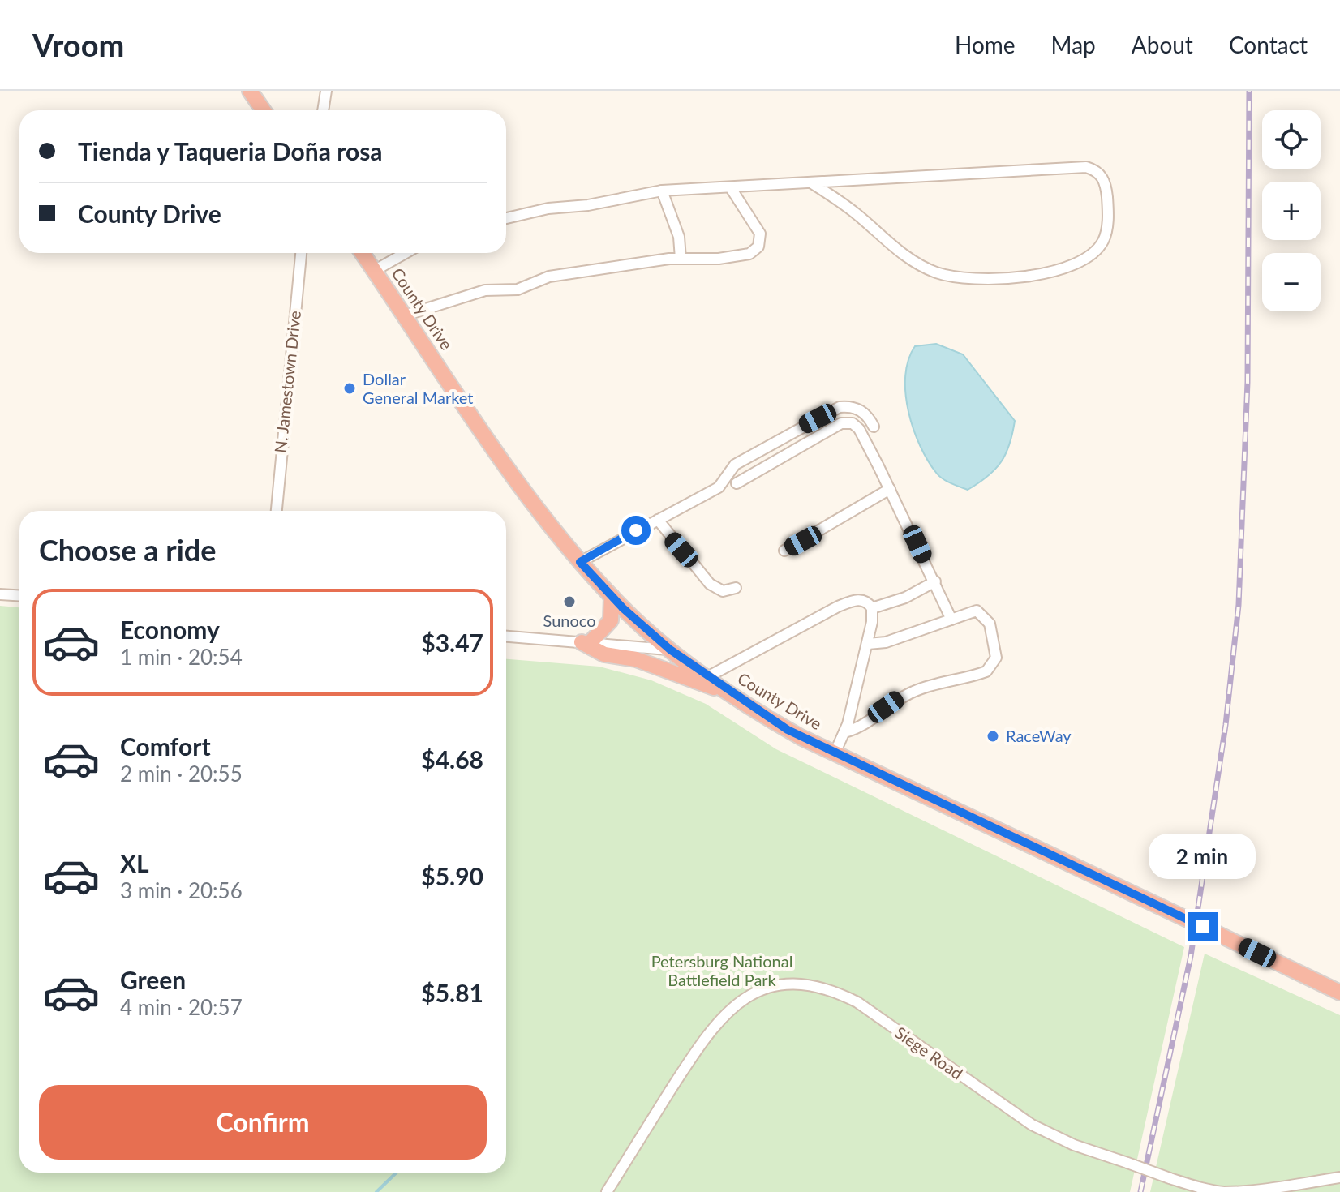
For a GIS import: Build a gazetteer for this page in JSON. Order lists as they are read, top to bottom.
{
  "streets": {
    "highway": ["County Drive"],
    "street": ["N. Jamestown Drive", "Siege Road"]
  },
  "parks": ["Petersburg National Battlefield Park"],
  "places": ["Dollar General Market", "Sunoco", "RaceWay"],
  "page": {
    "header": "Vroom",
    "nav": [
      "Home",
      "Map",
      "About",
      "Contact"
    ],
    "map_buttons": ["+", "−"],
    "banner": ["Tienda y Taqueria Doña rosa", "County Drive"],
    "heading": "Choose a ride",
    "list": [
      {
        "name": "Economy",
        "note": "1 min · 20:54",
        "value": "$3.47"
      },
      {
        "name": "Comfort",
        "note": "2 min · 20:55",
        "value": "$4.68"
      },
      {
        "name": "XL",
        "note": "3 min · 20:56",
        "value": "$5.90"
      },
      {
        "name": "Green",
        "note": "4 min · 20:57",
        "value": "$5.81"
      }
    ],
    "bubble": "2 min",
    "buttons": "Confirm"
  }
}
